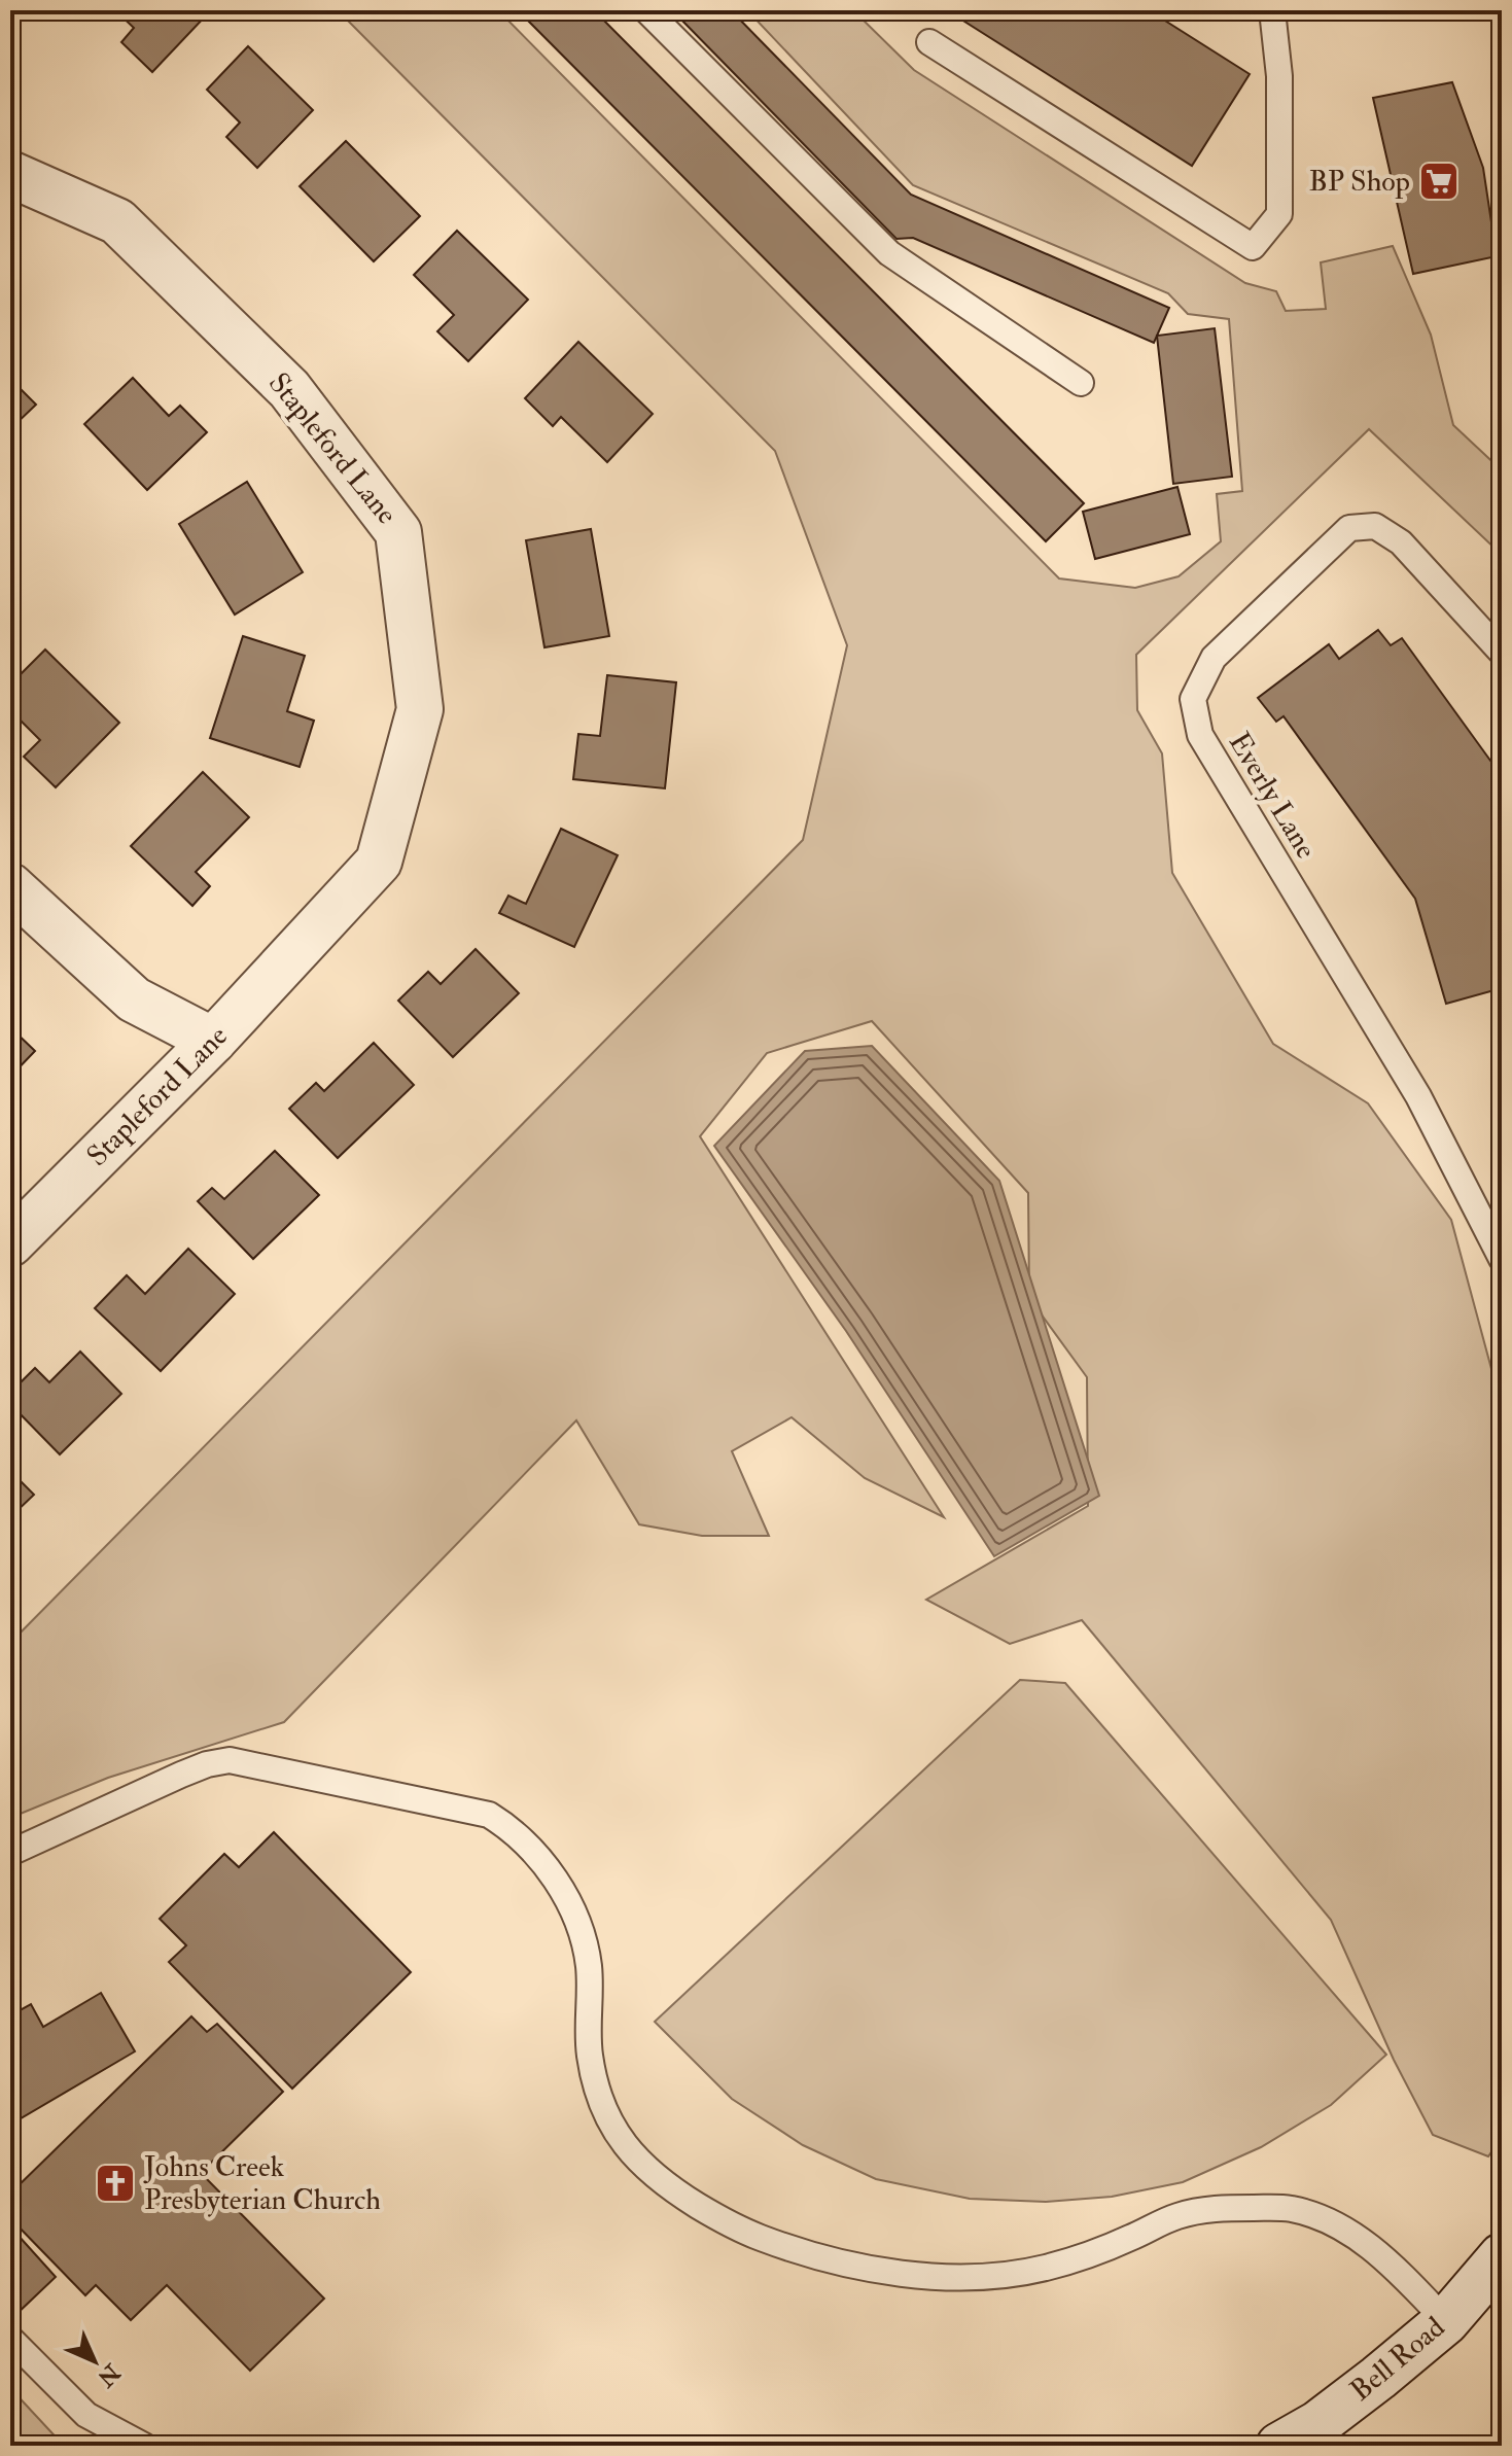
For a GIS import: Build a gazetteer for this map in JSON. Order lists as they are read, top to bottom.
{
  "streets": {
    "street": ["Stapleford Lane", "Bell Road"],
    "lane": ["Everly Lane"]
  },
  "places": {
    "supermarket": ["BP Shop"],
    "church": ["Johns Creek Presbyterian Church"]
  },
  "north": "bottom right"
}
